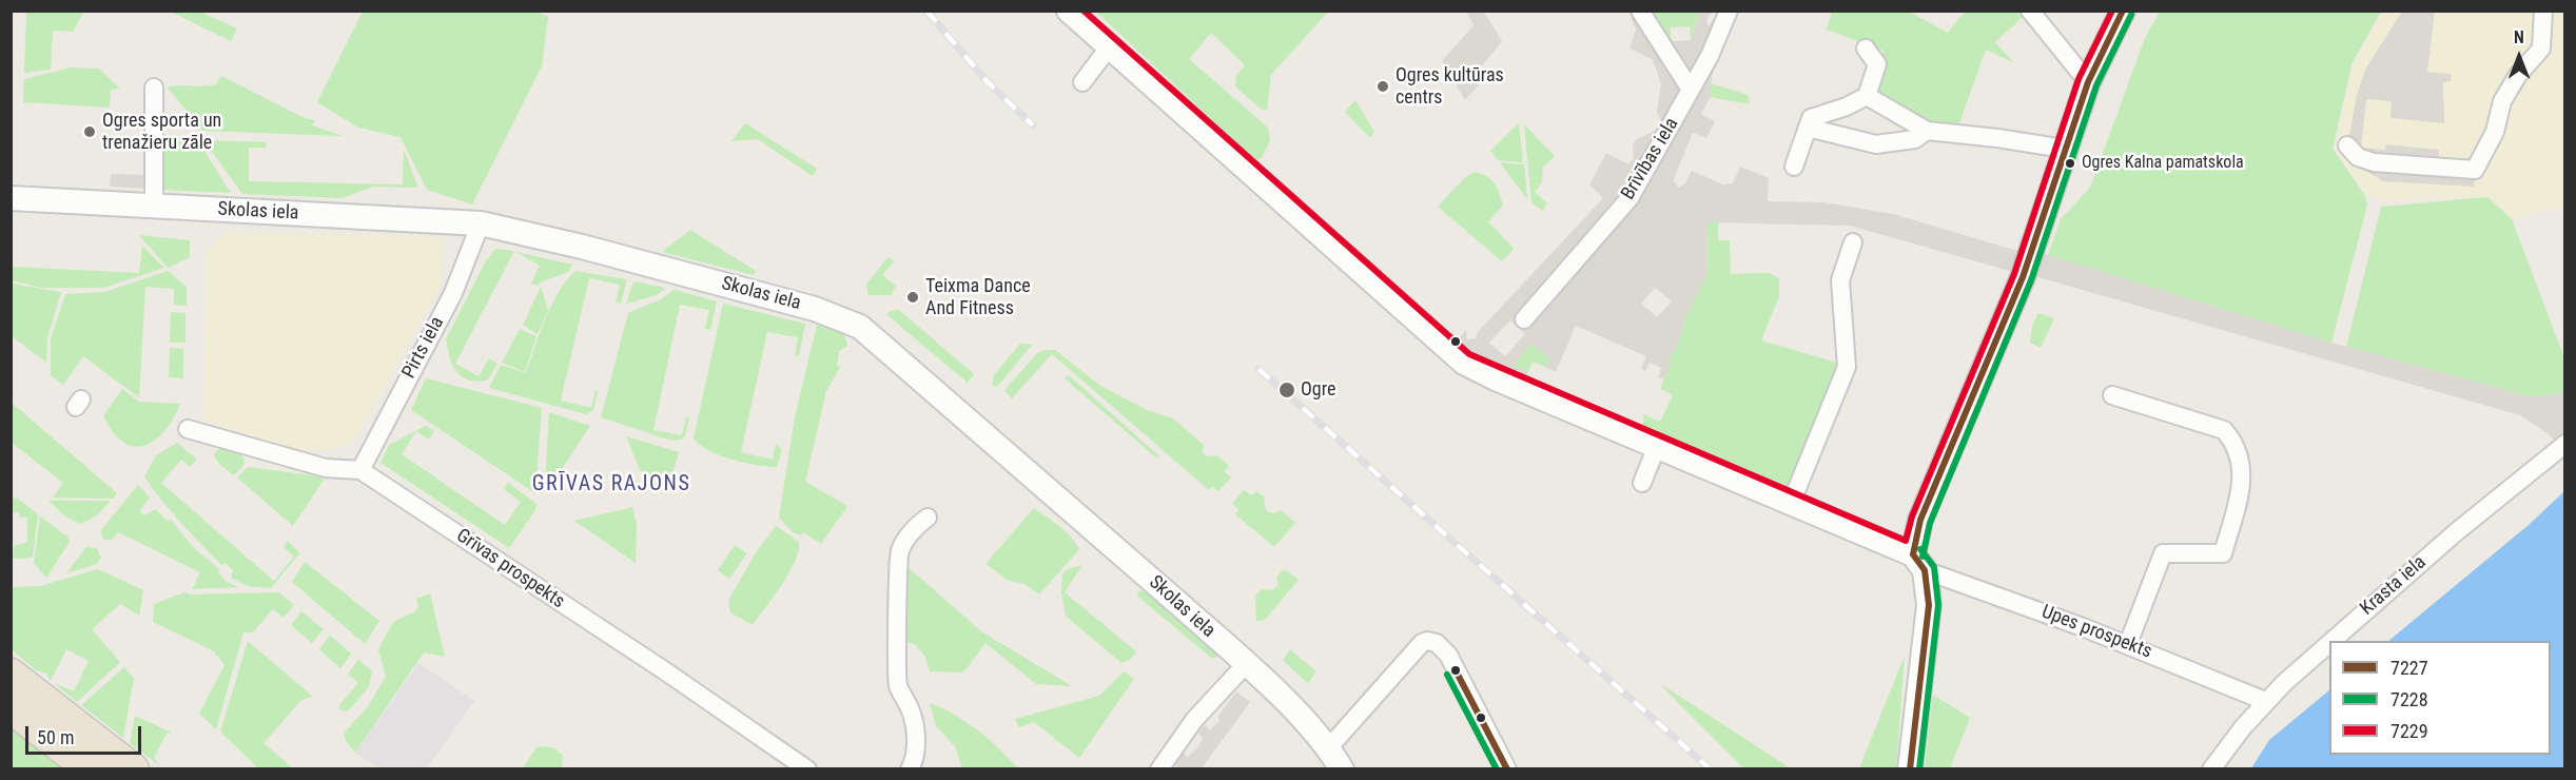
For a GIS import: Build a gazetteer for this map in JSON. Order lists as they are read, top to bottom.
{
  "streets": {
    "main road": ["Skolas iela", "Upes prospekts"],
    "street": [
      "Brīvības iela",
      "Pirts iela",
      "Grīvas prospekts",
      "Krasta iela"
    ]
  },
  "crossings": [
    ["Skolas iela", "Pirts iela"],
    ["Pirts iela", "Grīvas prospekts"],
    ["Krasta iela", "Upes prospekts"]
  ],
  "districts": ["GRĪVAS RAJONS"],
  "places": [
    "Ogres kultūras centrs",
    "Ogres sporta un trenažieru zāle",
    "Ogres Kalna pamatskola",
    "Teixma Dance And Fitness",
    "Ogre"
  ],
  "lines": ["transit line 7227", "transit line 7229", "transit line 7228"],
  "legend": ["7227", "7228", "7229"],
  "scale_bar": "50 m",
  "north": "top"
}
